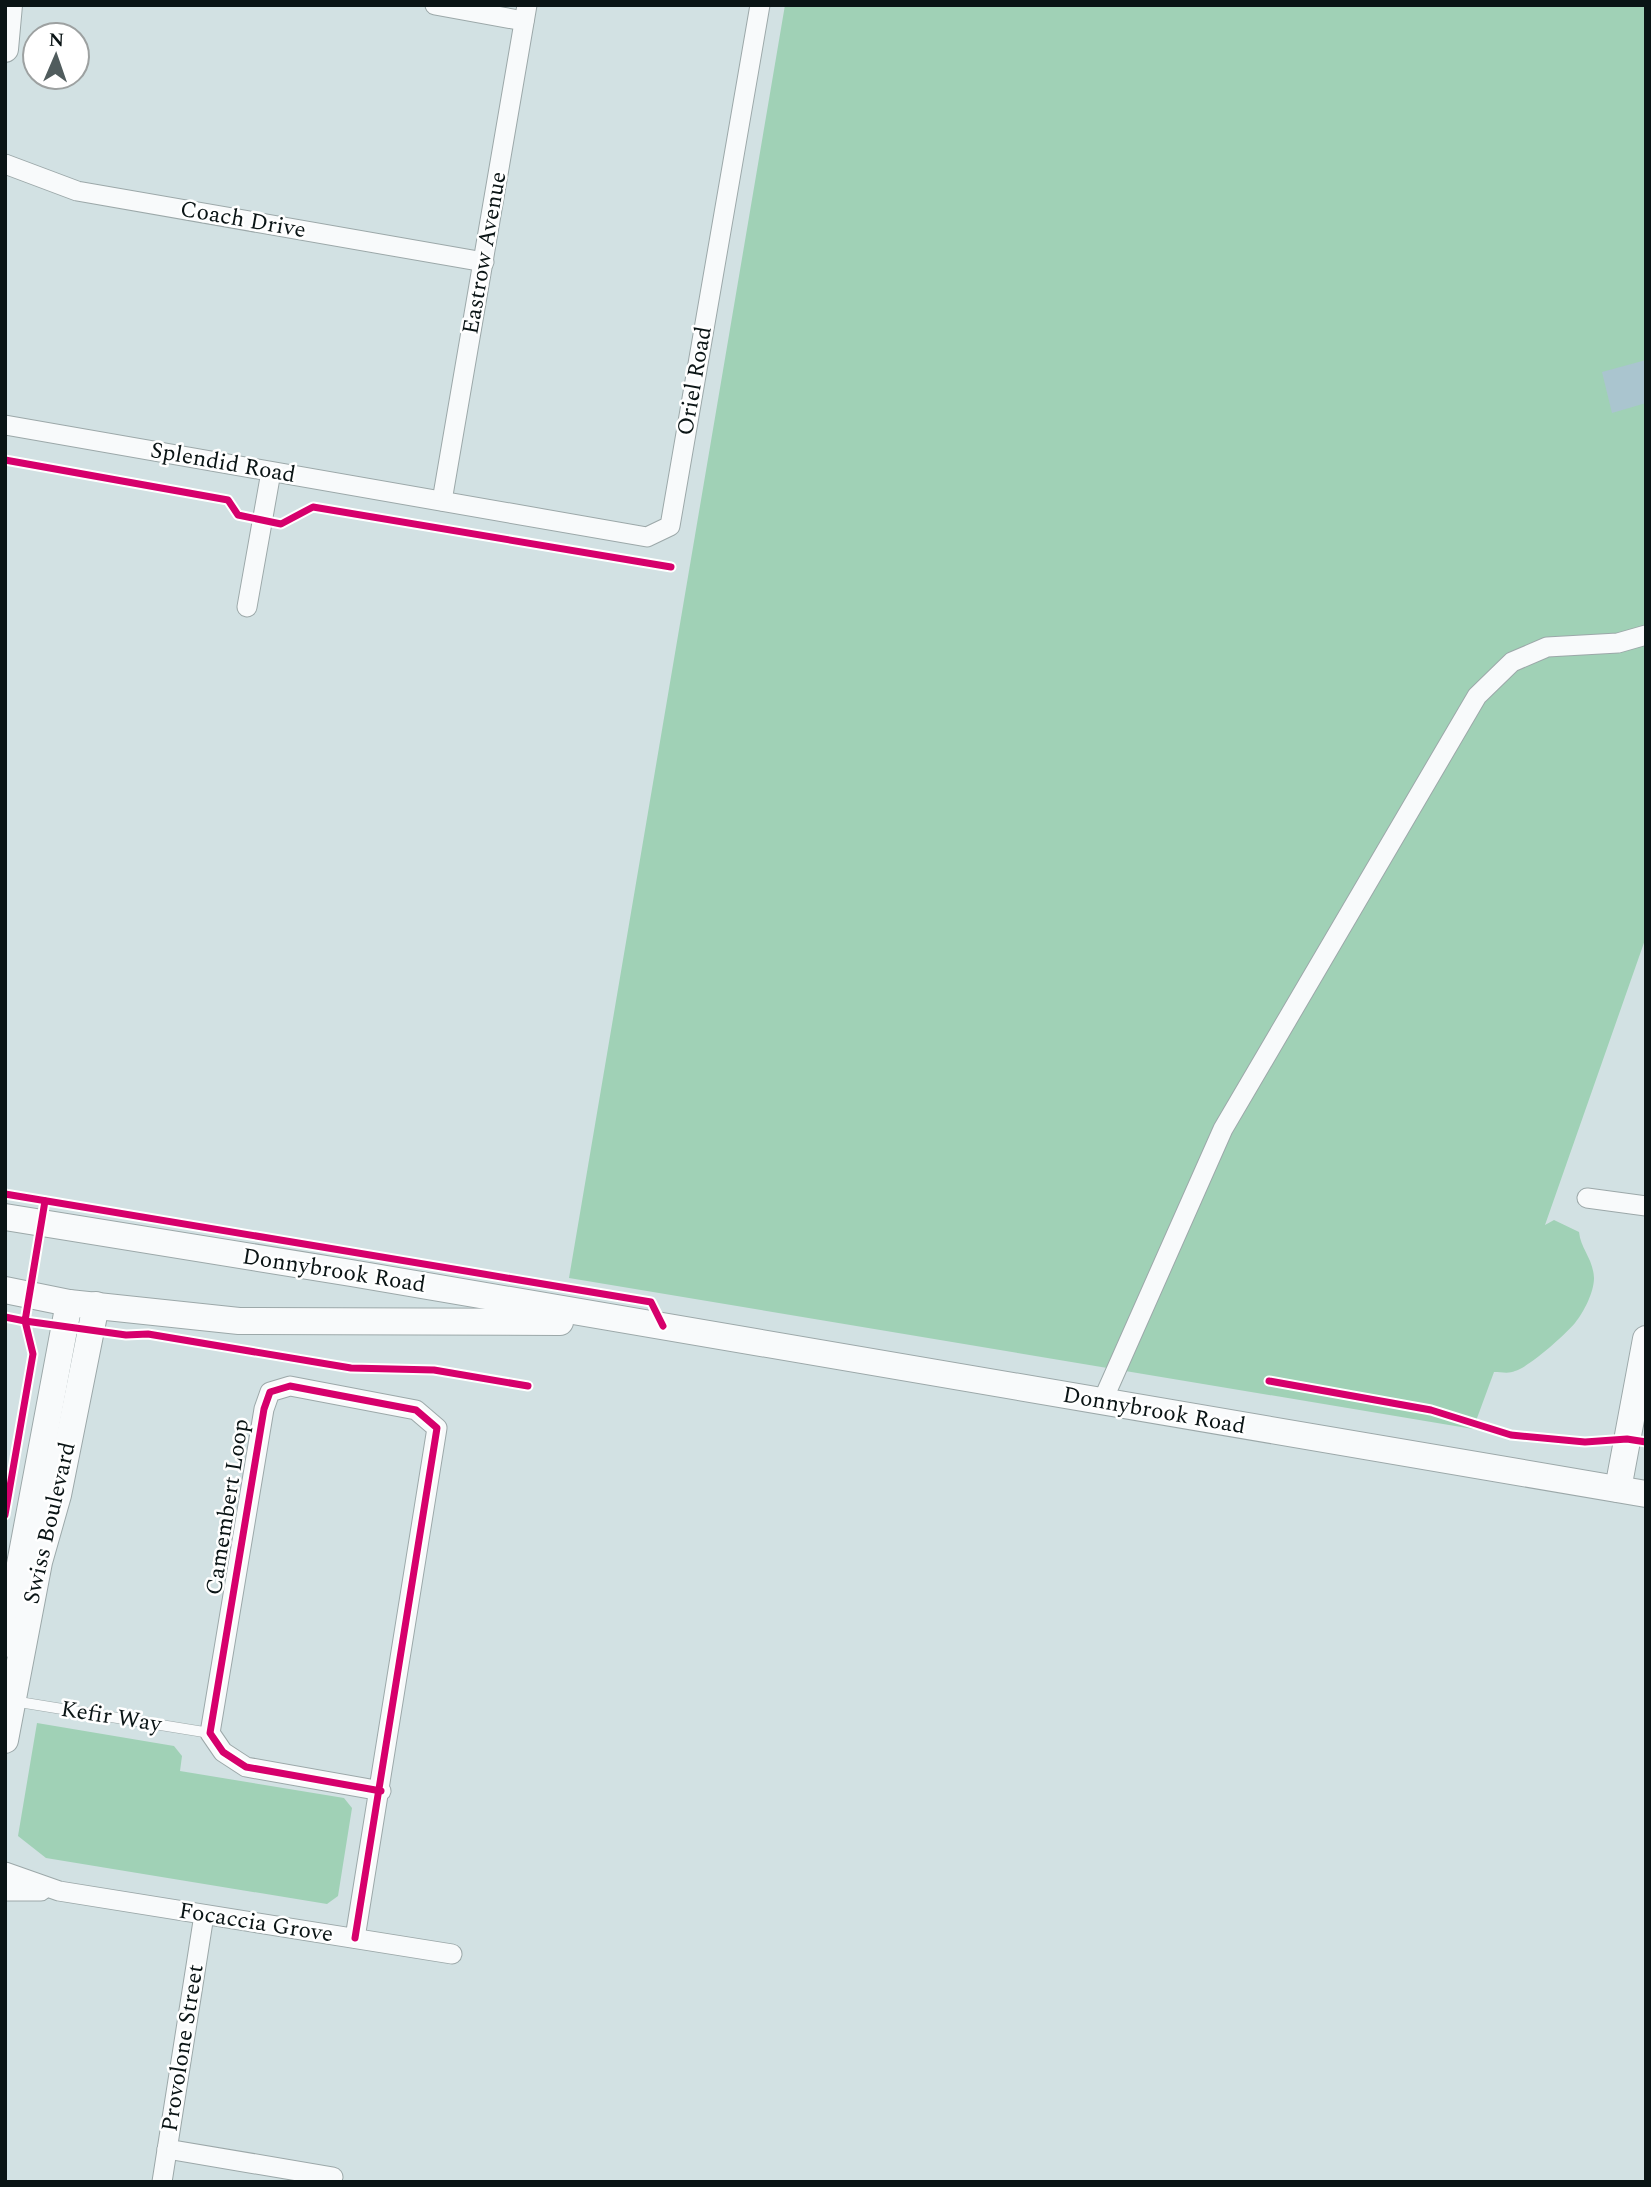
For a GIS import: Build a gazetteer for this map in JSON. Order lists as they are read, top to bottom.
{
  "streets": {
    "main road": ["Donnybrook Road", "Swiss Boulevard"],
    "street": [
      "Coach Drive",
      "Eastrow Avenue",
      "Oriel Road",
      "Splendid Road",
      "Camembert Loop",
      "Focaccia Grove",
      "Provolone Street"
    ],
    "lane": ["Kefir Way"]
  },
  "crossings": [
    ["Coach Drive", "Eastrow Avenue"],
    ["Eastrow Avenue", "Oriel Road"],
    ["Eastrow Avenue", "Splendid Road"],
    ["Oriel Road", "Splendid Road"],
    ["Donnybrook Road", "Swiss Boulevard"],
    ["Camembert Loop", "Kefir Way"],
    ["Camembert Loop", "Focaccia Grove"],
    ["Swiss Boulevard", "Kefir Way"],
    ["Focaccia Grove", "Provolone Street"]
  ],
  "north": "top"
}
